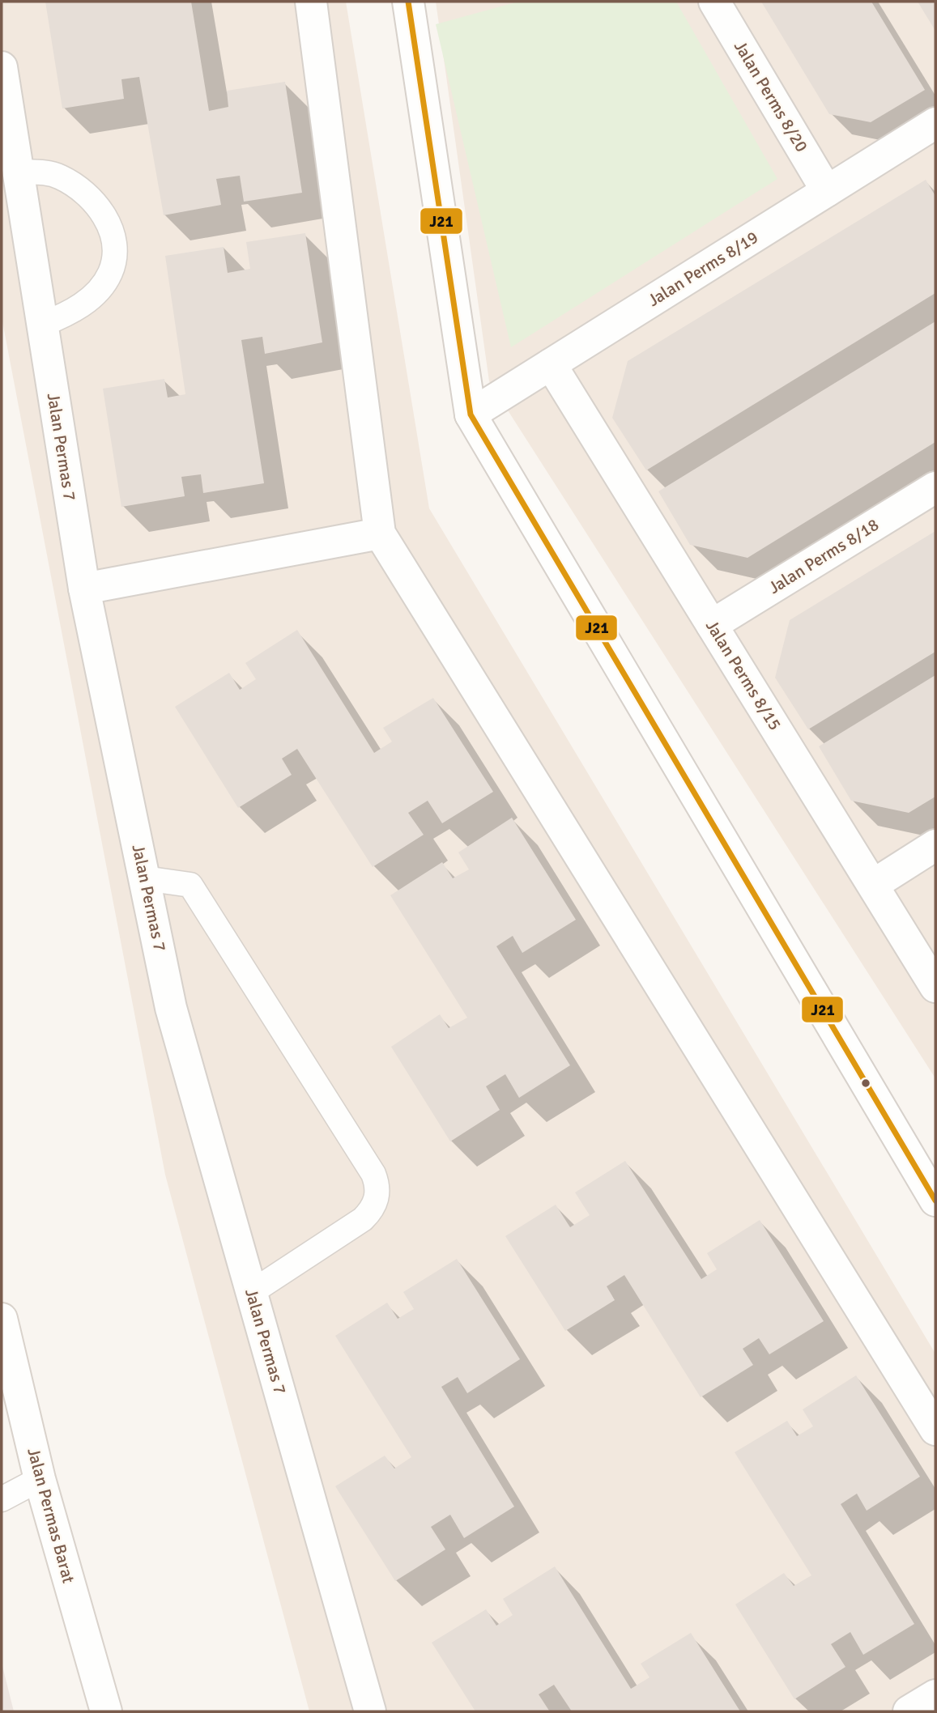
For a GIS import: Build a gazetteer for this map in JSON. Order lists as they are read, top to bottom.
{
  "streets": {
    "street": [
      "Jalan Perms 8/20",
      "Jalan Perms 8/19",
      "Jalan Permas 7",
      "Jalan Perms 8/18",
      "Jalan Perms 8/15",
      "Jalan Permas Barat"
    ]
  },
  "crossings": [
    ["Jalan Perms 8/20", "Jalan Perms 8/19"],
    ["Jalan Perms 8/19", "Jalan Perms 8/15"],
    ["Jalan Perms 8/18", "Jalan Perms 8/15"]
  ],
  "lines": ["transit line J21"]
}
